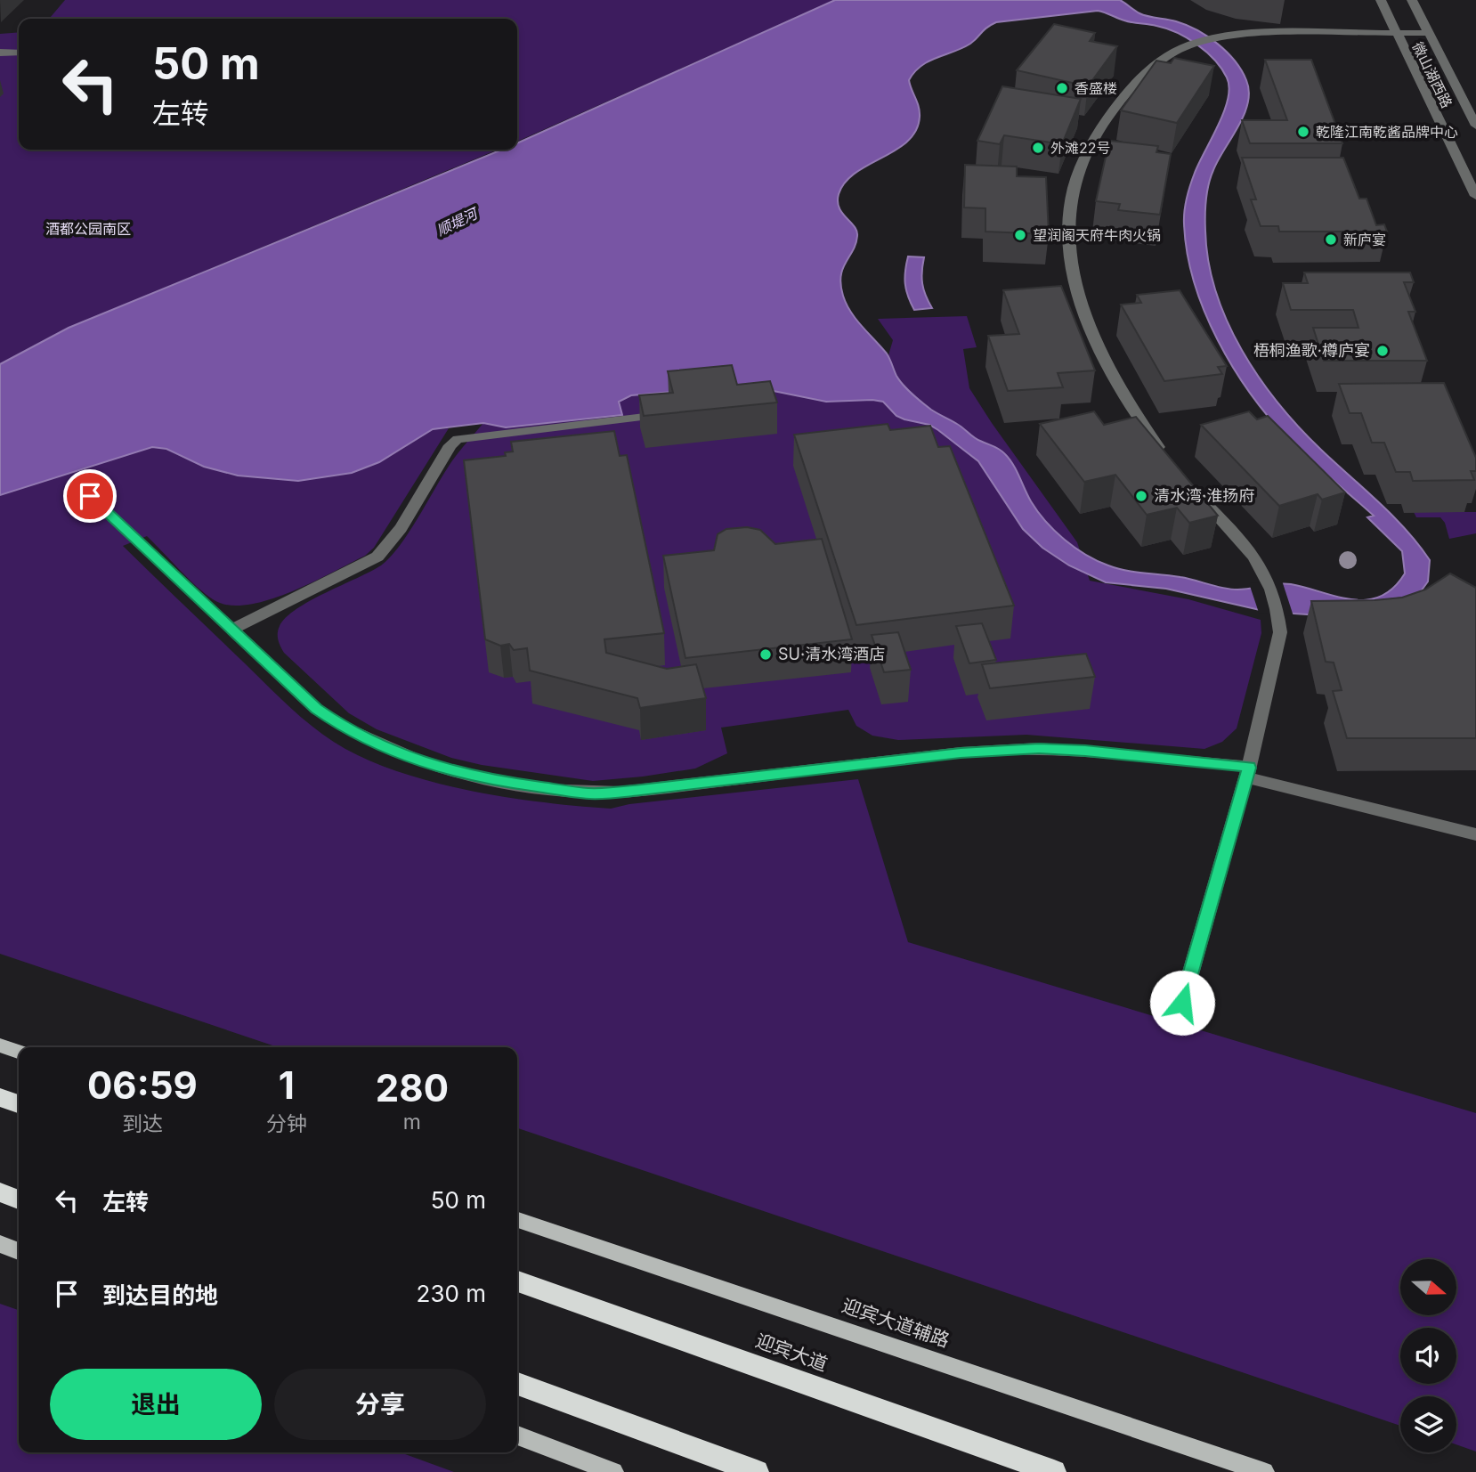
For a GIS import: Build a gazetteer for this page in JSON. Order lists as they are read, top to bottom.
{
  "streets": {
    "highway": ["迎宾大道"],
    "main road": ["迎宾大道辅路"],
    "street": ["微山湖西路"]
  },
  "water": ["顺堤河"],
  "parks": ["酒都公园南区"],
  "places": [
    "香盛楼",
    "乾隆江南乾酱品牌中心",
    "外滩22号",
    "望润阁天府牛肉火锅",
    "新庐宴",
    "梧桐渔歌·樽庐宴",
    "清水湾·淮扬府",
    "SU·清水湾酒店"
  ],
  "north": "right",
  "page": {
    "turn": ["50 m", "左转"],
    "eta": [
      "06:59",
      "到达",
      "1",
      "分钟",
      "280",
      "m"
    ],
    "list": [
      {
        "name": "左转",
        "value": "50 m"
      },
      {
        "name": "到达目的地",
        "value": "230 m"
      }
    ],
    "buttons": ["退出", "分享"]
  }
}
